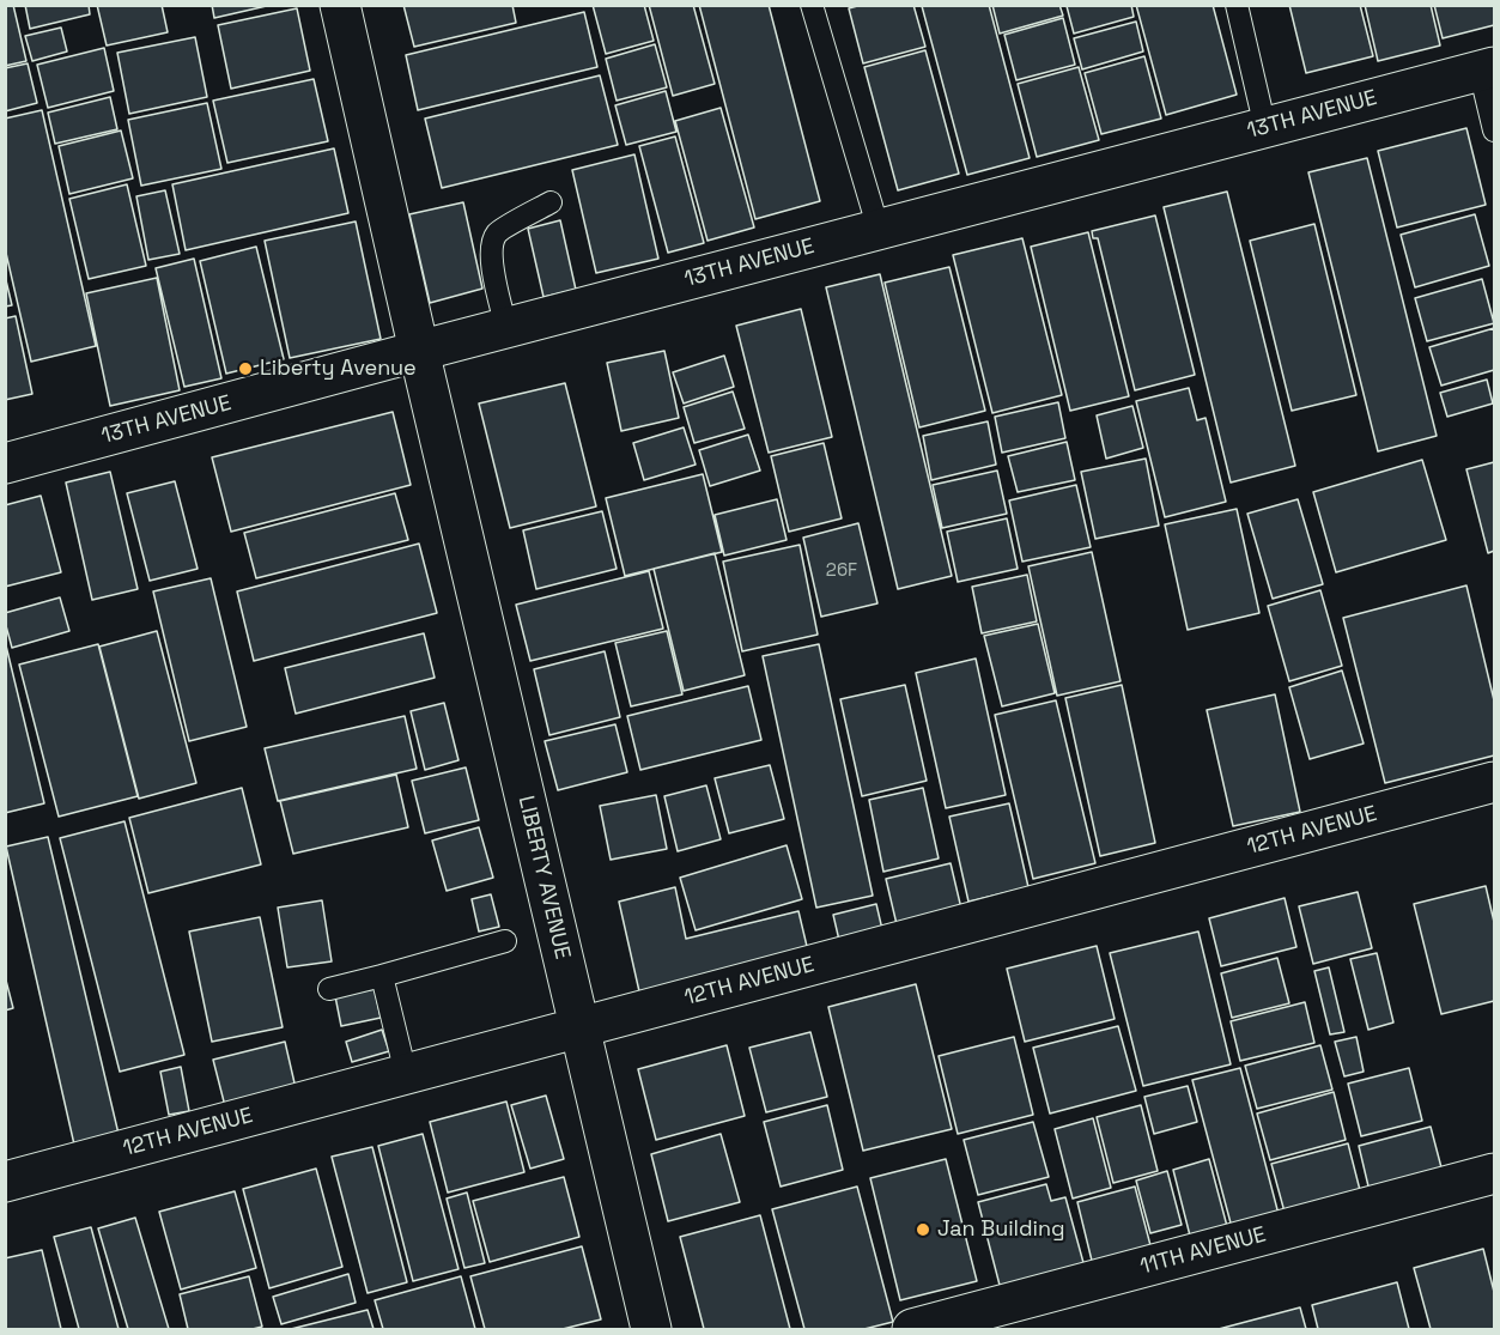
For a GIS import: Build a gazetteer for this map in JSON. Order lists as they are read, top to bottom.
{
  "streets": {
    "street": [
      "13TH AVENUE",
      "12TH AVENUE",
      "LIBERTY AVENUE",
      "11TH AVENUE"
    ]
  },
  "crossings": [
    ["13TH AVENUE", "LIBERTY AVENUE"],
    ["12TH AVENUE", "LIBERTY AVENUE"]
  ],
  "places": ["Liberty Avenue", "Jan Building"],
  "house_numbers": ["26F"]
}
